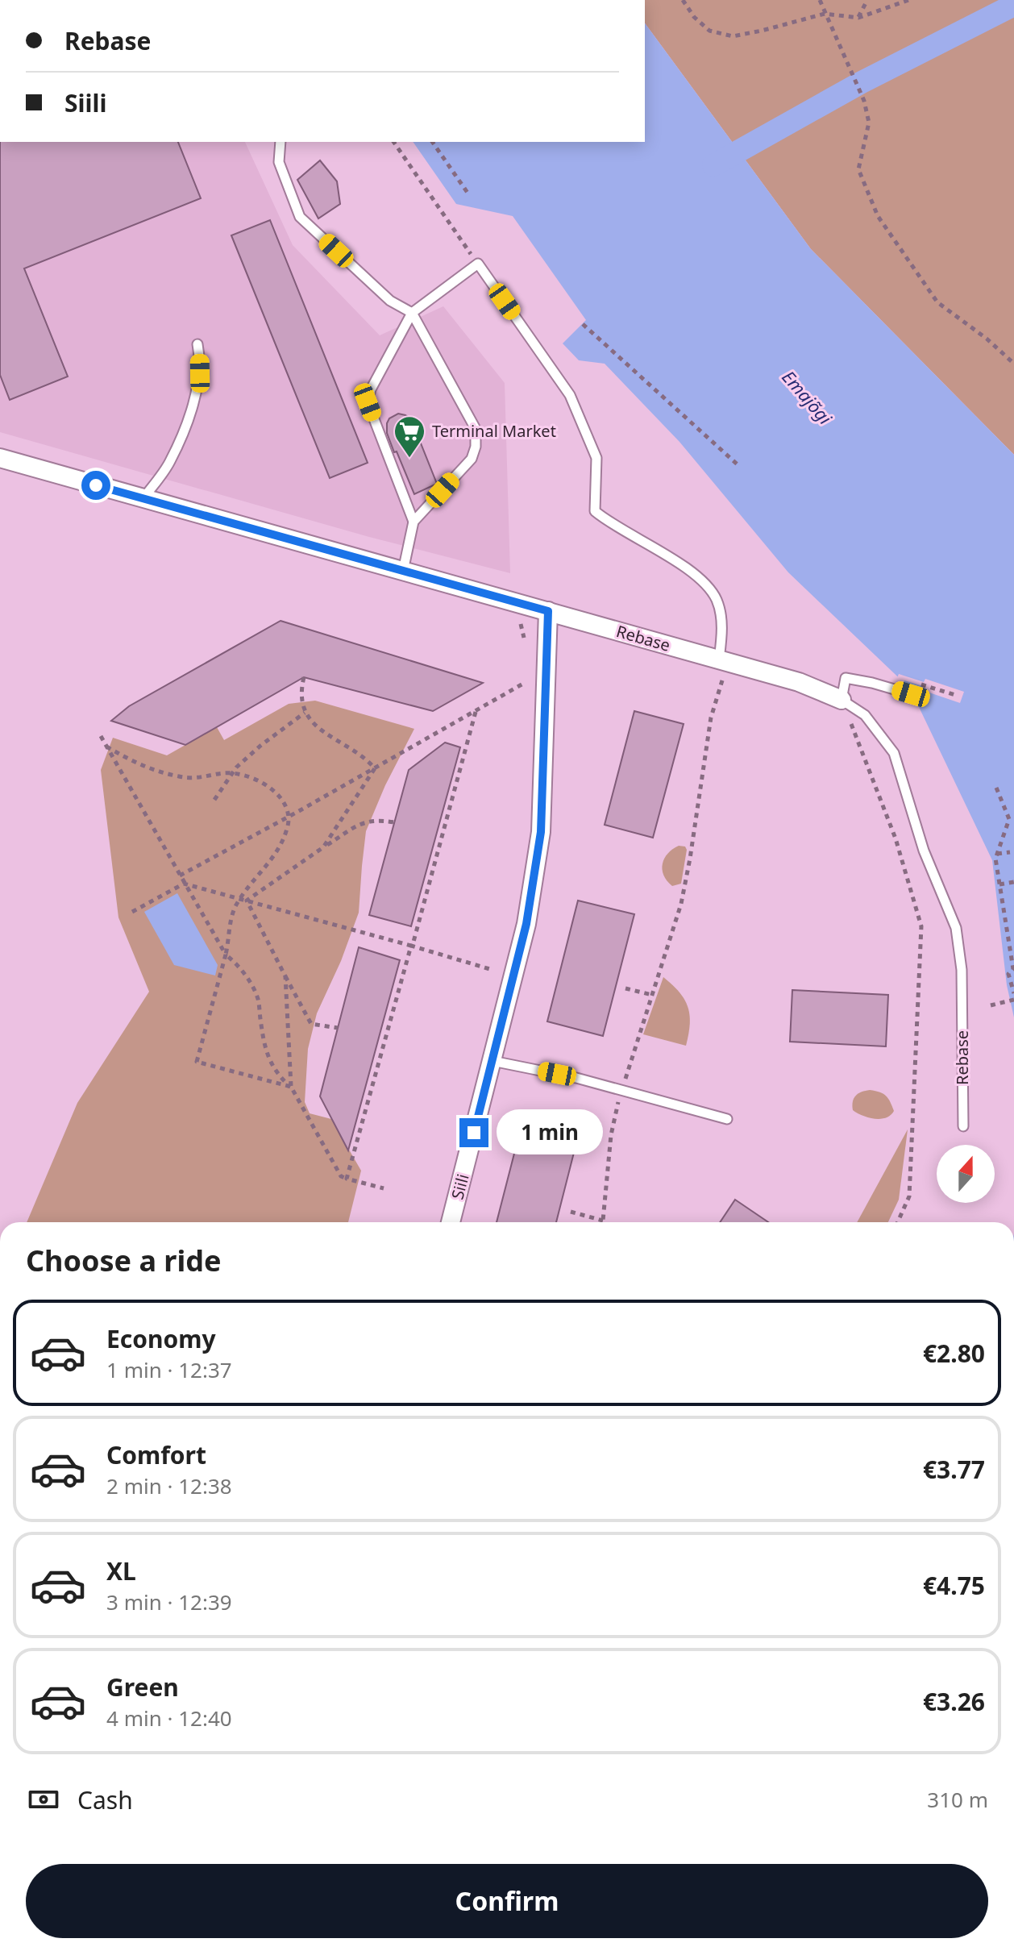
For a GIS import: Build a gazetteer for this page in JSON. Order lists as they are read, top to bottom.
{
  "streets": {
    "street": ["Rebase", "Siili"]
  },
  "crossings": [
    ["Rebase", "Siili"]
  ],
  "water": ["Emajõgi"],
  "places": {
    "supermarket": ["Terminal Market"]
  },
  "north": "top",
  "page": {
    "banner": ["Rebase", "Siili"],
    "bubble": "1 min",
    "heading": "Choose a ride",
    "list": [
      {
        "name": "Economy",
        "note": "1 min · 12:37",
        "value": "€2.80"
      },
      {
        "name": "Comfort",
        "note": "2 min · 12:38",
        "value": "€3.77"
      },
      {
        "name": "XL",
        "note": "3 min · 12:39",
        "value": "€4.75"
      },
      {
        "name": "Green",
        "note": "4 min · 12:40",
        "value": "€3.26"
      }
    ],
    "pay": ["Cash", "310 m"],
    "buttons": "Confirm"
  }
}
